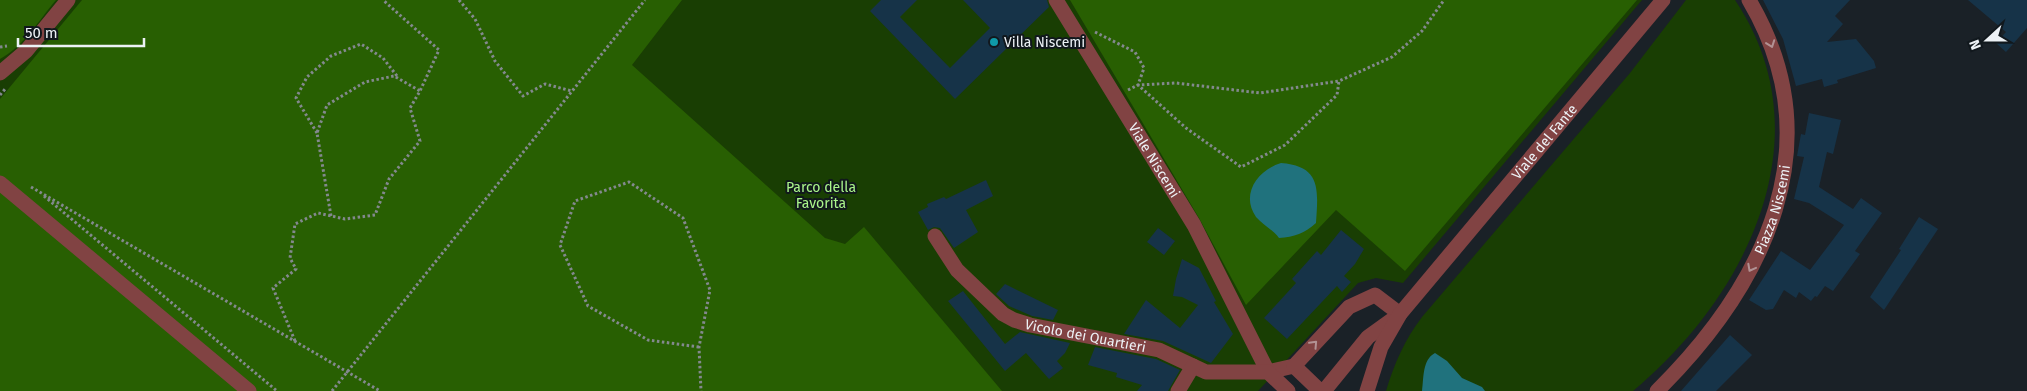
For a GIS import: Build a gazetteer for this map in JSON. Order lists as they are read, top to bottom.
{
  "streets": {
    "street": [
      "Viale del Fante",
      "Viale Niscemi",
      "Piazza Niscemi",
      "Vicolo dei Quartieri"
    ]
  },
  "crossings": [
    ["Viale Niscemi", "Vicolo dei Quartieri"]
  ],
  "one_way": ["Piazza Niscemi"],
  "parks": ["Parco della Favorita"],
  "places": ["Villa Niscemi"],
  "scale_bar": "50 m",
  "north": "left"
}
